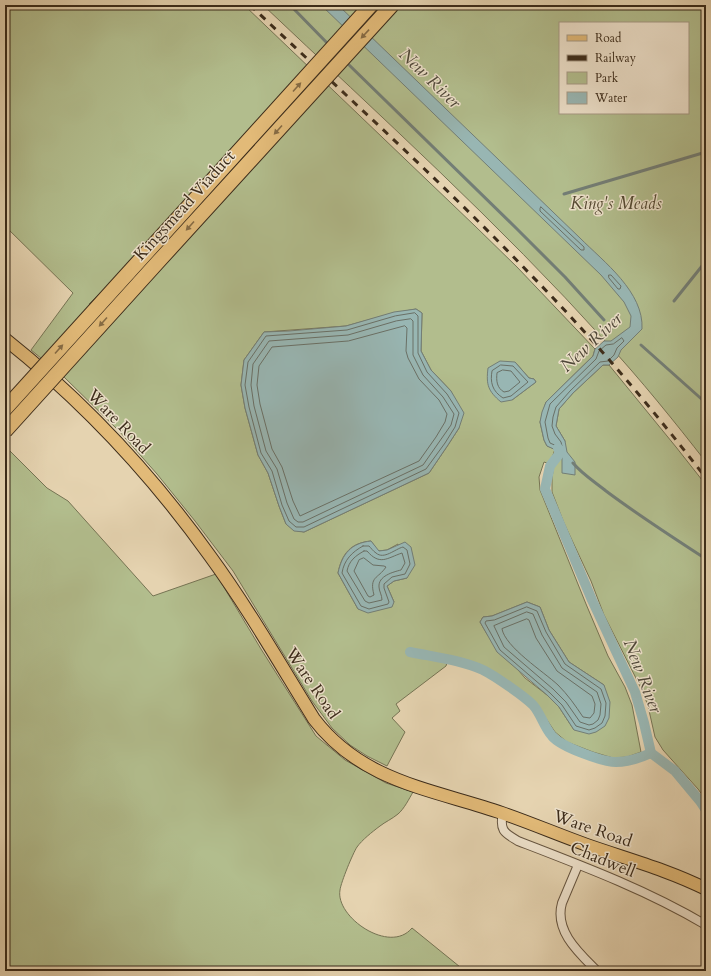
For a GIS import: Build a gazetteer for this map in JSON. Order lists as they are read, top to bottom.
{
  "streets": {
    "highway": ["Kingsmead Viaduct"],
    "main road": ["Ware Road"],
    "street": ["Chadwell"]
  },
  "crossings": [
    ["Ware Road", "Chadwell"]
  ],
  "water": ["New River"],
  "parks": ["King's Meads"],
  "legend": [
    "Road",
    "Railway",
    "Park",
    "Water"
  ]
}
